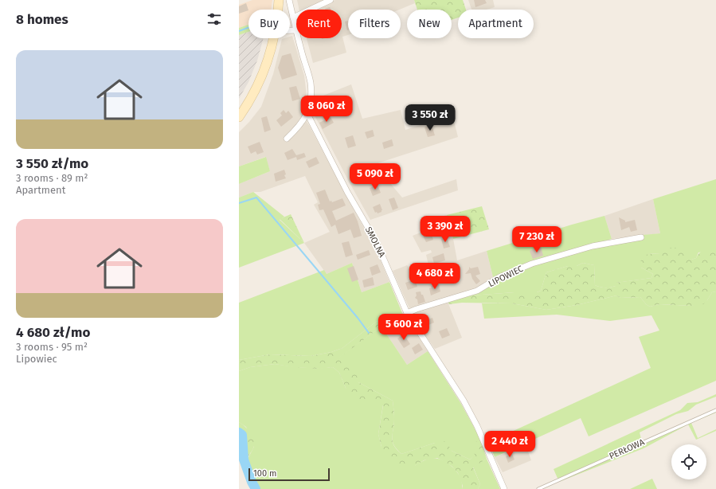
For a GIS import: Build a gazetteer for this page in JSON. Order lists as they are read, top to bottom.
{
  "streets": {
    "street": ["SMOLNA", "LIPOWIEC"],
    "lane": ["PERŁOWA"]
  },
  "crossings": [
    ["SMOLNA", "LIPOWIEC"]
  ],
  "scale_bar": "100 m",
  "page": {
    "heading": "8 homes",
    "chip": [
      "Buy",
      "Rent",
      "Filters",
      "New",
      "Apartment"
    ],
    "list": [
      {
        "name": "3 550 zł/mo",
        "note": "3 rooms · 89 m² · Apartment"
      },
      {
        "name": "4 680 zł/mo",
        "note": "3 rooms · 95 m² · Lipowiec"
      }
    ],
    "price": [
      "8 060 zł",
      "3 550 zł",
      "5 090 zł",
      "3 390 zł",
      "7 230 zł",
      "4 680 zł",
      "5 600 zł",
      "2 440 zł"
    ],
    "scale": "100 m"
  }
}
